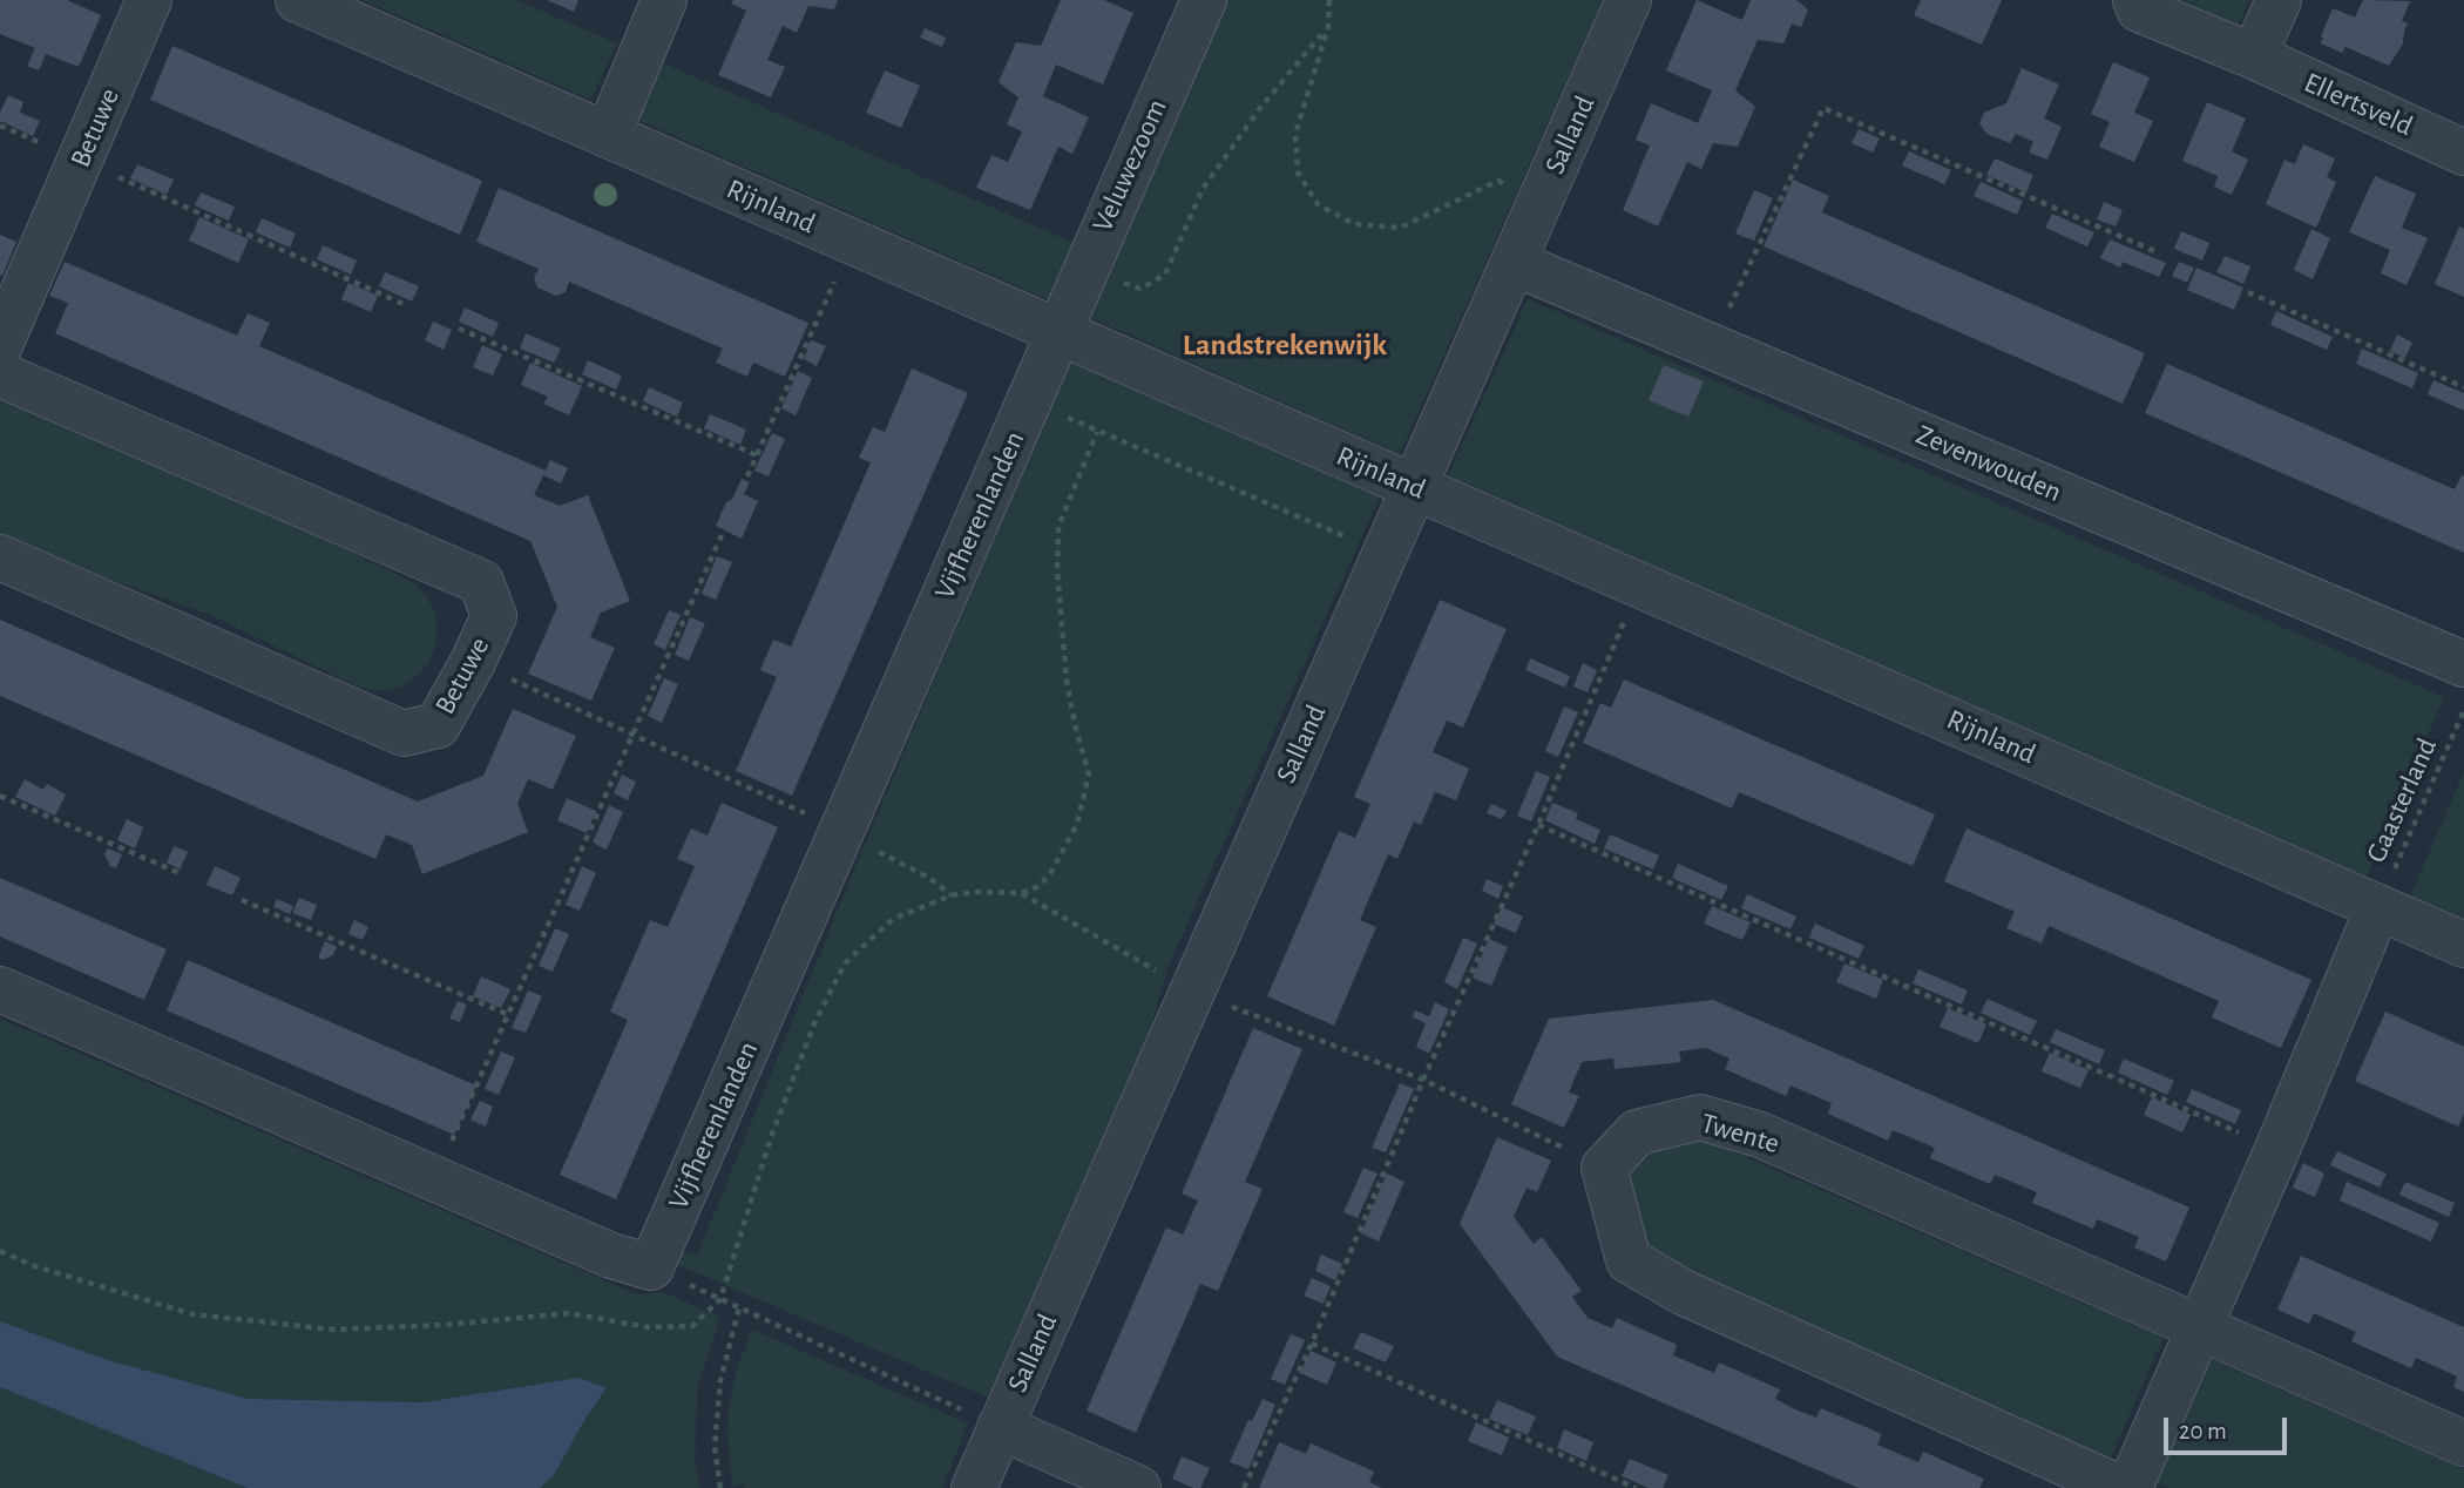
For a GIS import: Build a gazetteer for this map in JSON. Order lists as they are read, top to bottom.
{
  "streets": {
    "street": [
      "Ellertsveld",
      "Betuwe",
      "Salland",
      "Veluwezoom",
      "Rijnland",
      "Zevenwouden",
      "Vijfherenlanden",
      "Twente"
    ],
    "path": ["Gaasterland"]
  },
  "crossings": [
    ["Salland", "Rijnland"],
    ["Salland", "Zevenwouden"],
    ["Veluwezoom", "Rijnland"],
    ["Veluwezoom", "Vijfherenlanden"],
    ["Rijnland", "Vijfherenlanden"],
    ["Rijnland", "Gaasterland"]
  ],
  "districts": ["Landstrekenwijk"],
  "scale_bar": "20 m"
}
